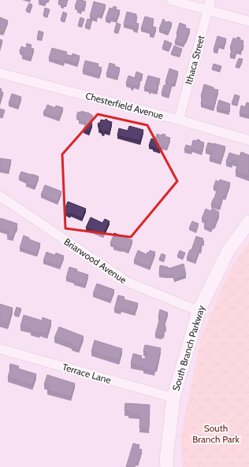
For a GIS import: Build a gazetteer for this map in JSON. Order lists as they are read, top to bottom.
{
  "streets": {
    "main road": ["South Branch Parkway"],
    "street": [
      "Ithaca Street",
      "Chesterfield Avenue",
      "Briarwood Avenue",
      "Terrace Lane"
    ]
  },
  "crossings": [
    ["Ithaca Street", "Chesterfield Avenue"],
    ["Briarwood Avenue", "South Branch Parkway"],
    ["South Branch Parkway", "Terrace Lane"]
  ],
  "parks": ["South Branch Park"]
}
